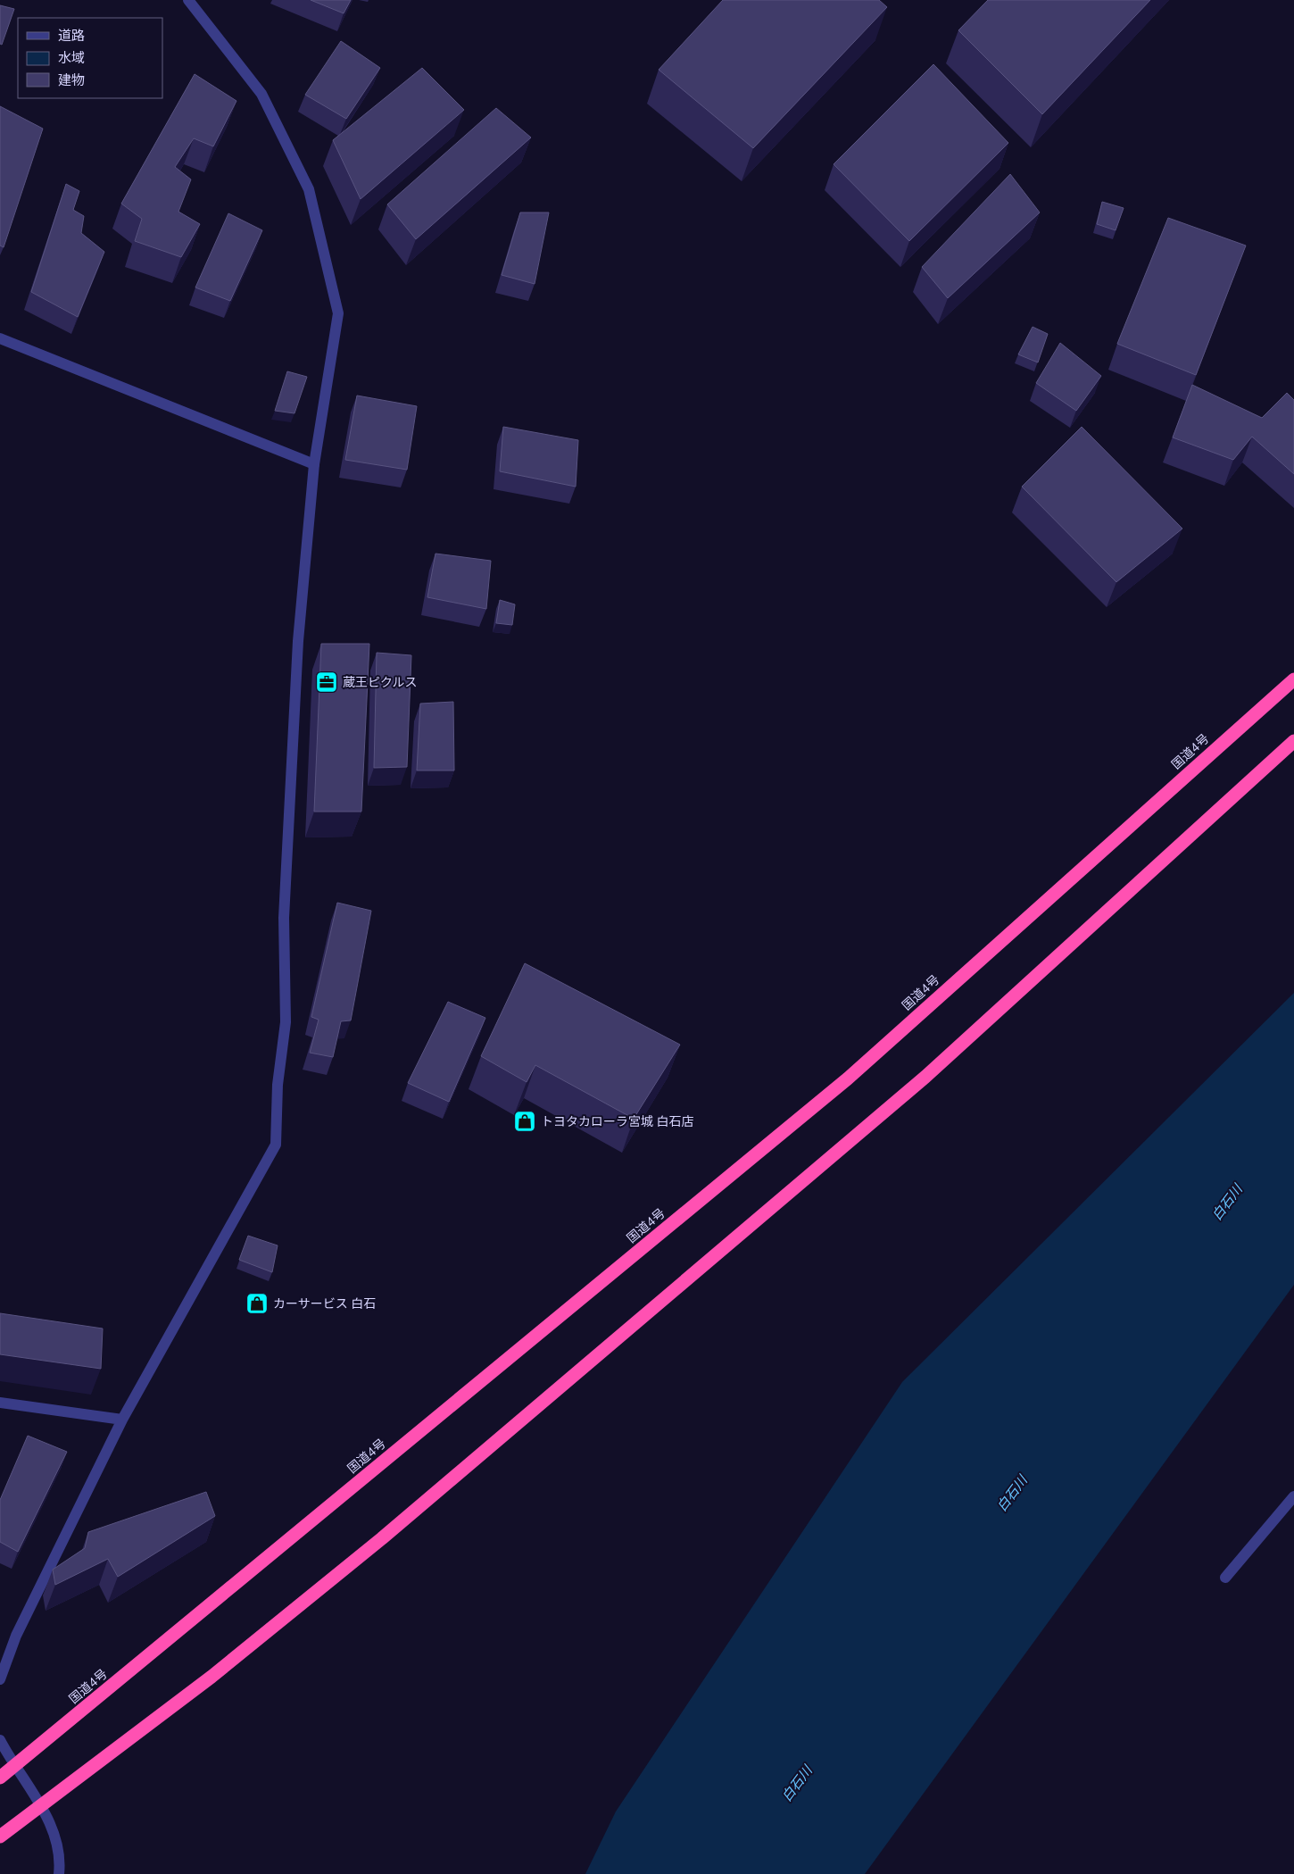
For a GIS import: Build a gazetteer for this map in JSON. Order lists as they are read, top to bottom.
{
  "streets": {
    "highway": ["国道4号"]
  },
  "water": ["白石川"],
  "places": {
    "office": ["蔵王ピクルス"],
    "shop": ["トヨタカローラ宮城 白石店", "カーサービス 白石"]
  },
  "legend": ["道路", "水域", "建物"]
}
